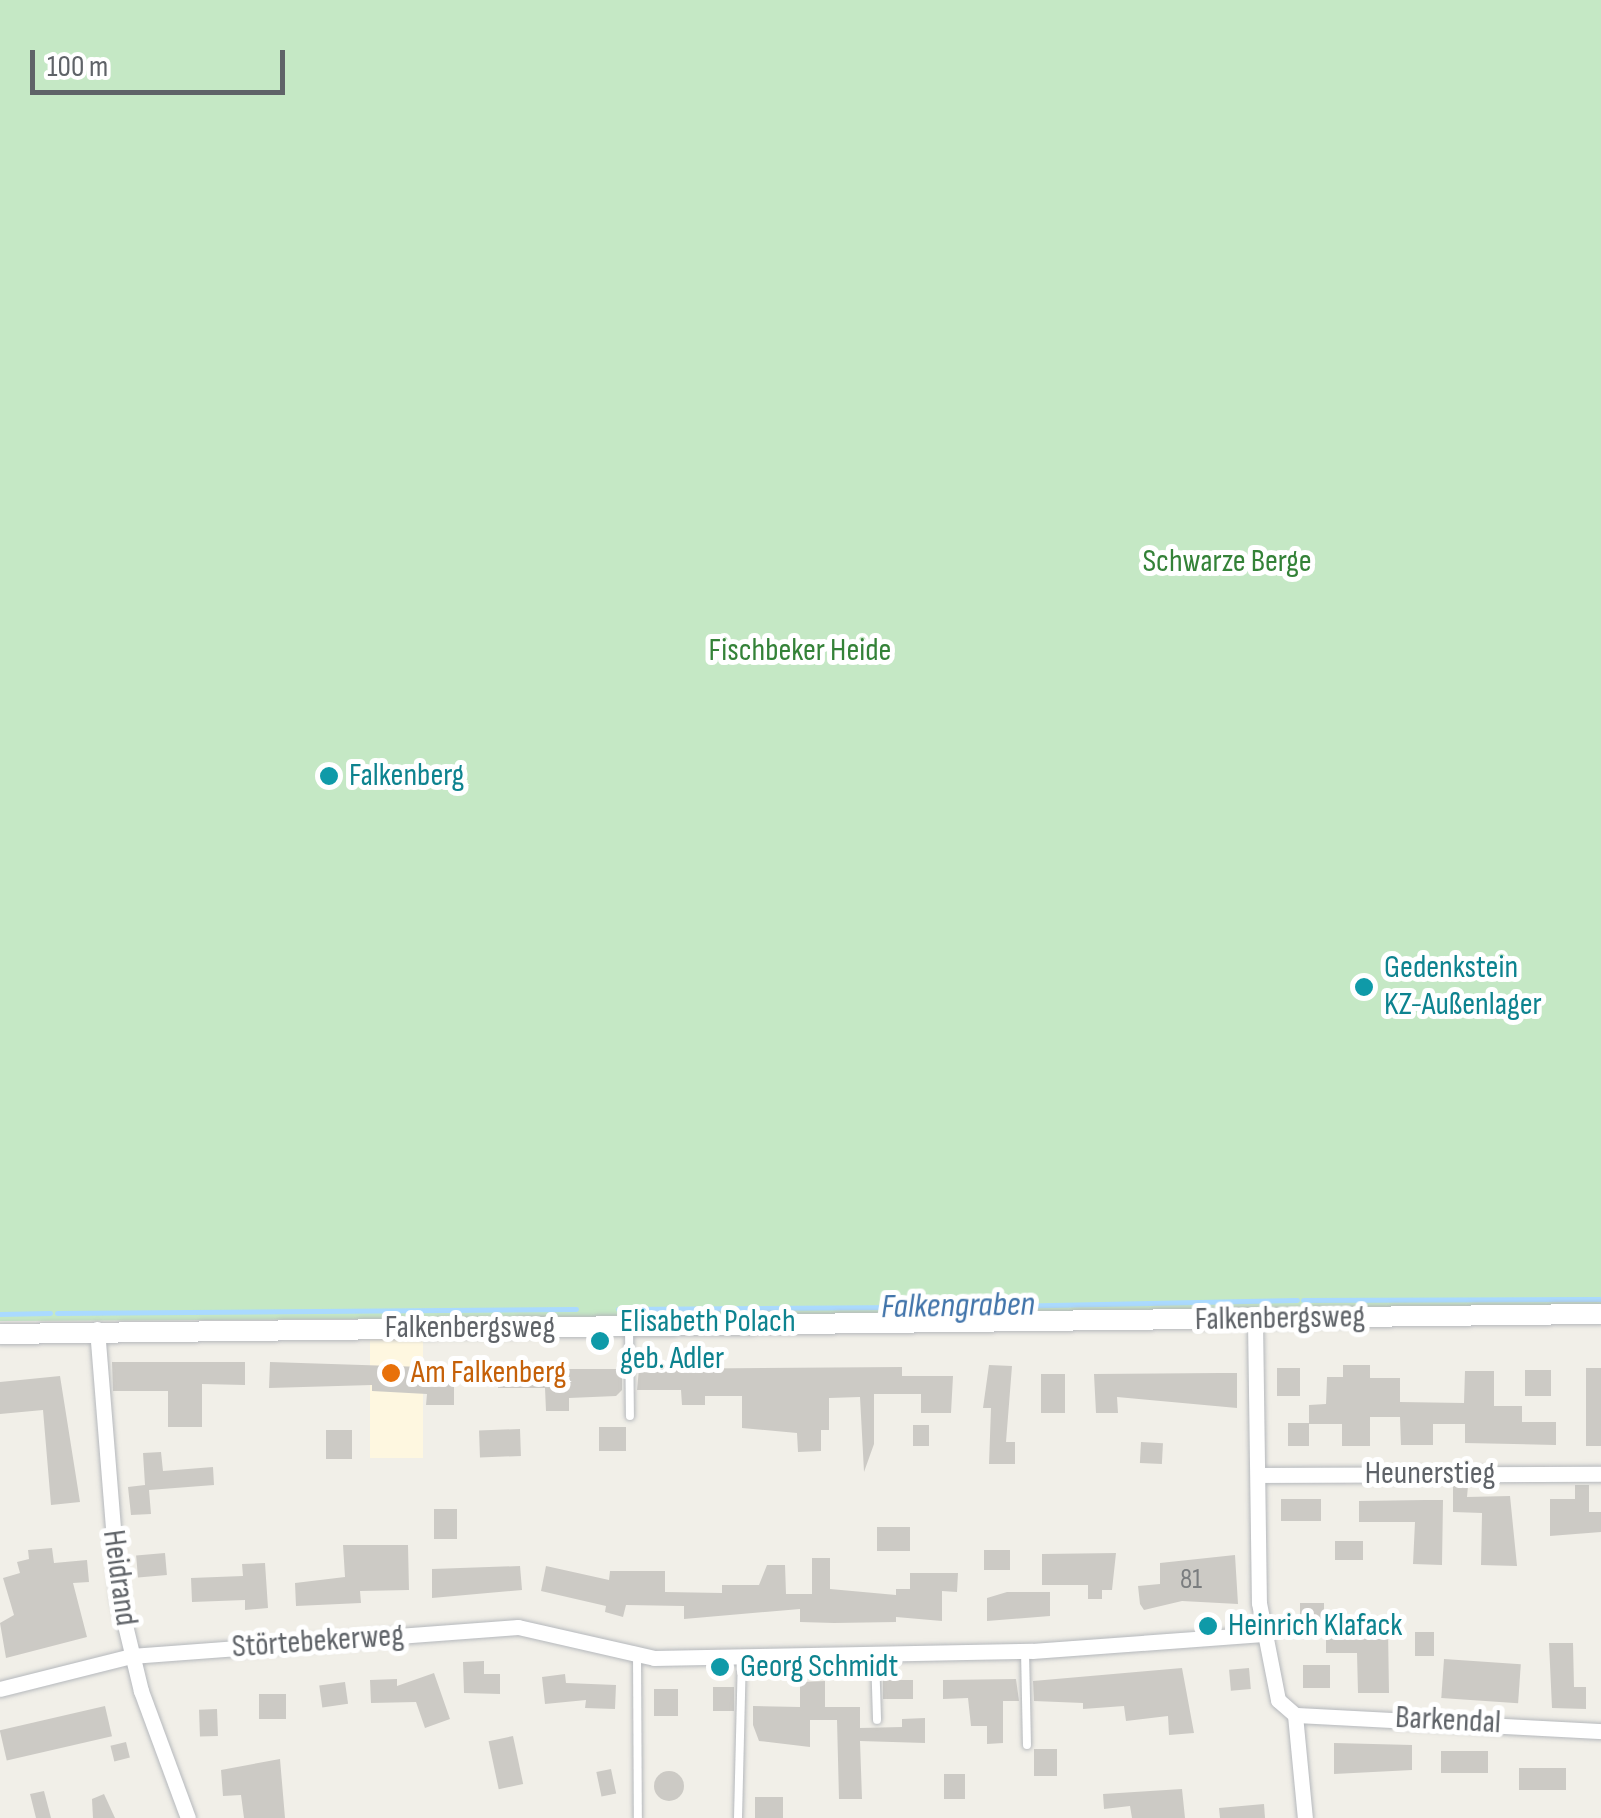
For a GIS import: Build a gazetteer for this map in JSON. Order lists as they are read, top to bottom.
{
  "streets": {
    "street": [
      "Falkenbergsweg",
      "Heunerstieg",
      "Heidrand",
      "Störtebekerweg",
      "Barkendal"
    ]
  },
  "crossings": [
    ["Falkenbergsweg", "Heidrand"],
    ["Heidrand", "Störtebekerweg"]
  ],
  "water": ["Falkengraben"],
  "parks": ["Schwarze Berge", "Fischbeker Heide"],
  "places": [
    "Falkenberg",
    "Gedenkstein KZ-Außenlager",
    "Elisabeth Polach geb. Adler",
    "Am Falkenberg",
    "Heinrich Klafack",
    "Georg Schmidt"
  ],
  "house_numbers": ["81"],
  "scale_bar": "100 m"
}
